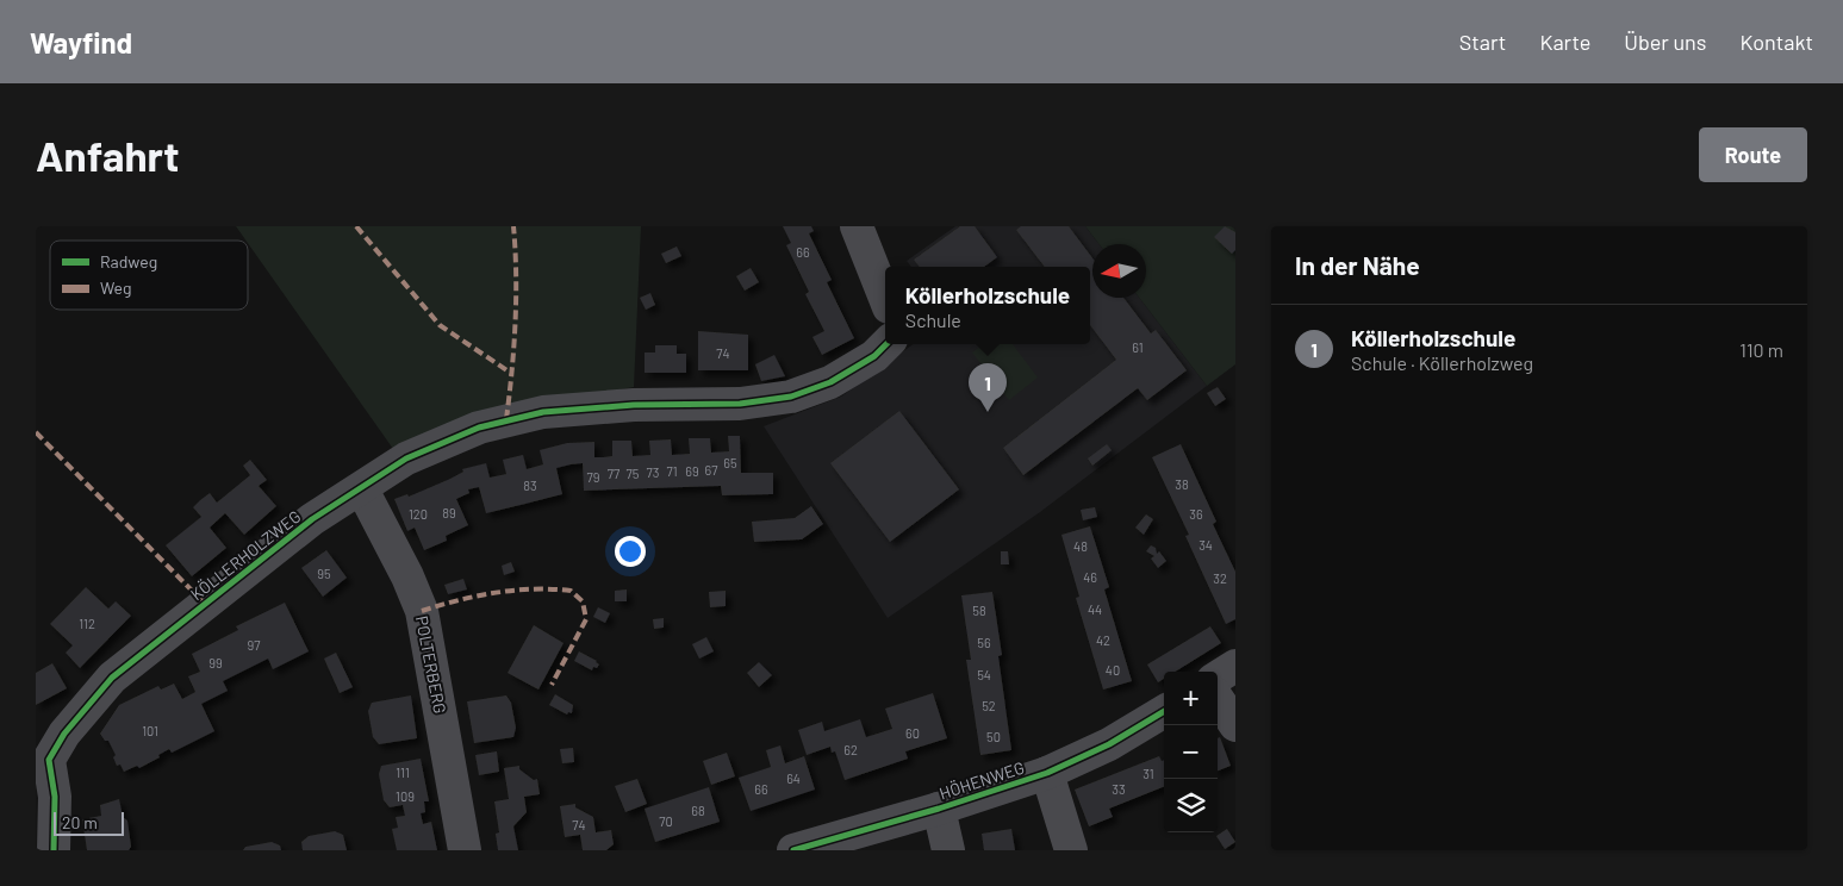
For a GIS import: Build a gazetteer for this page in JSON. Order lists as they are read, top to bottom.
{
  "streets": {
    "street": ["KÖLLERHOLZWEG", "POLTERBERG", "HÖHENWEG"]
  },
  "crossings": [
    ["KÖLLERHOLZWEG", "POLTERBERG"]
  ],
  "house_numbers": [
    "66",
    "61",
    "74",
    "65",
    "67",
    "71",
    "69",
    "73",
    "77",
    "75",
    "79",
    "38",
    "83",
    "89",
    "120",
    "36",
    "34",
    "48",
    "95",
    "46",
    "32",
    "44",
    "58",
    "112",
    "42",
    "56",
    "97",
    "99",
    "40",
    "54",
    "52",
    "101",
    "60",
    "50",
    "62",
    "111",
    "31",
    "64",
    "66",
    "33",
    "109",
    "68",
    "70",
    "74"
  ],
  "legend": ["Radweg", "Weg"],
  "scale_bar": "20 m",
  "north": "left",
  "page": {
    "header": "Wayfind",
    "nav": [
      "Start",
      "Karte",
      "Über uns",
      "Kontakt"
    ],
    "buttons": "Route",
    "title": "Anfahrt",
    "heading": "In der Nähe",
    "popup": ["Köllerholzschule", "Schule"],
    "list": [
      {
        "mark": "1",
        "name": "Köllerholzschule",
        "note": "Schule · Köllerholzweg",
        "value": "110 m"
      }
    ],
    "pins": "1",
    "map_buttons": ["+", "−"],
    "scale": "20 m"
  }
}
